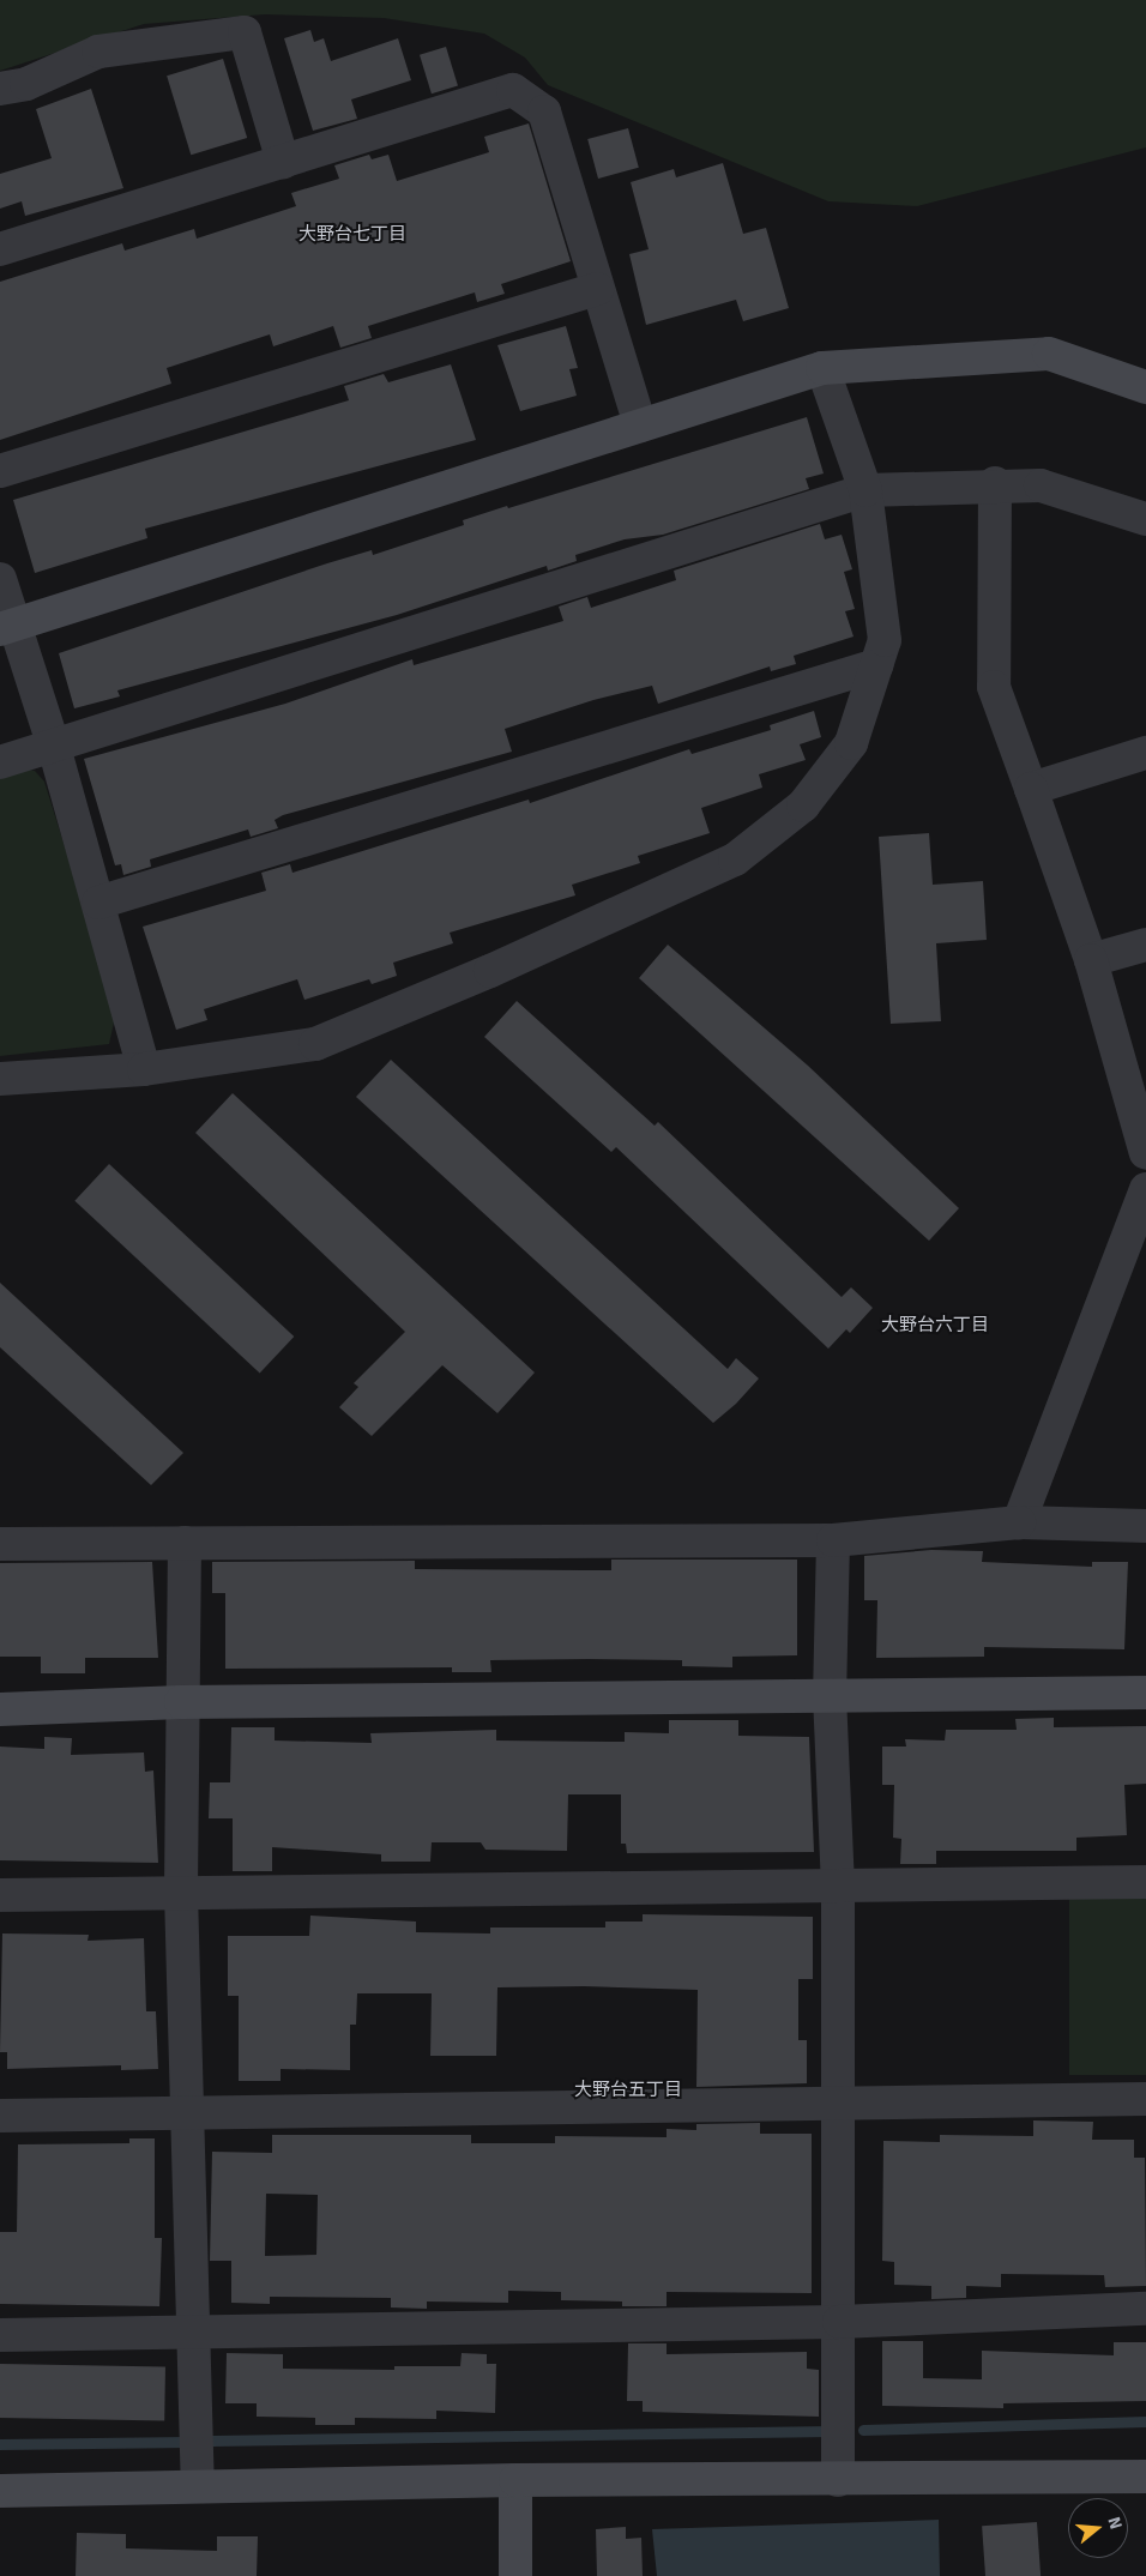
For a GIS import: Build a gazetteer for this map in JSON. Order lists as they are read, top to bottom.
{
  "districts": ["大野台七丁目", "大野台六丁目", "大野台五丁目"],
  "north": "right"
}
